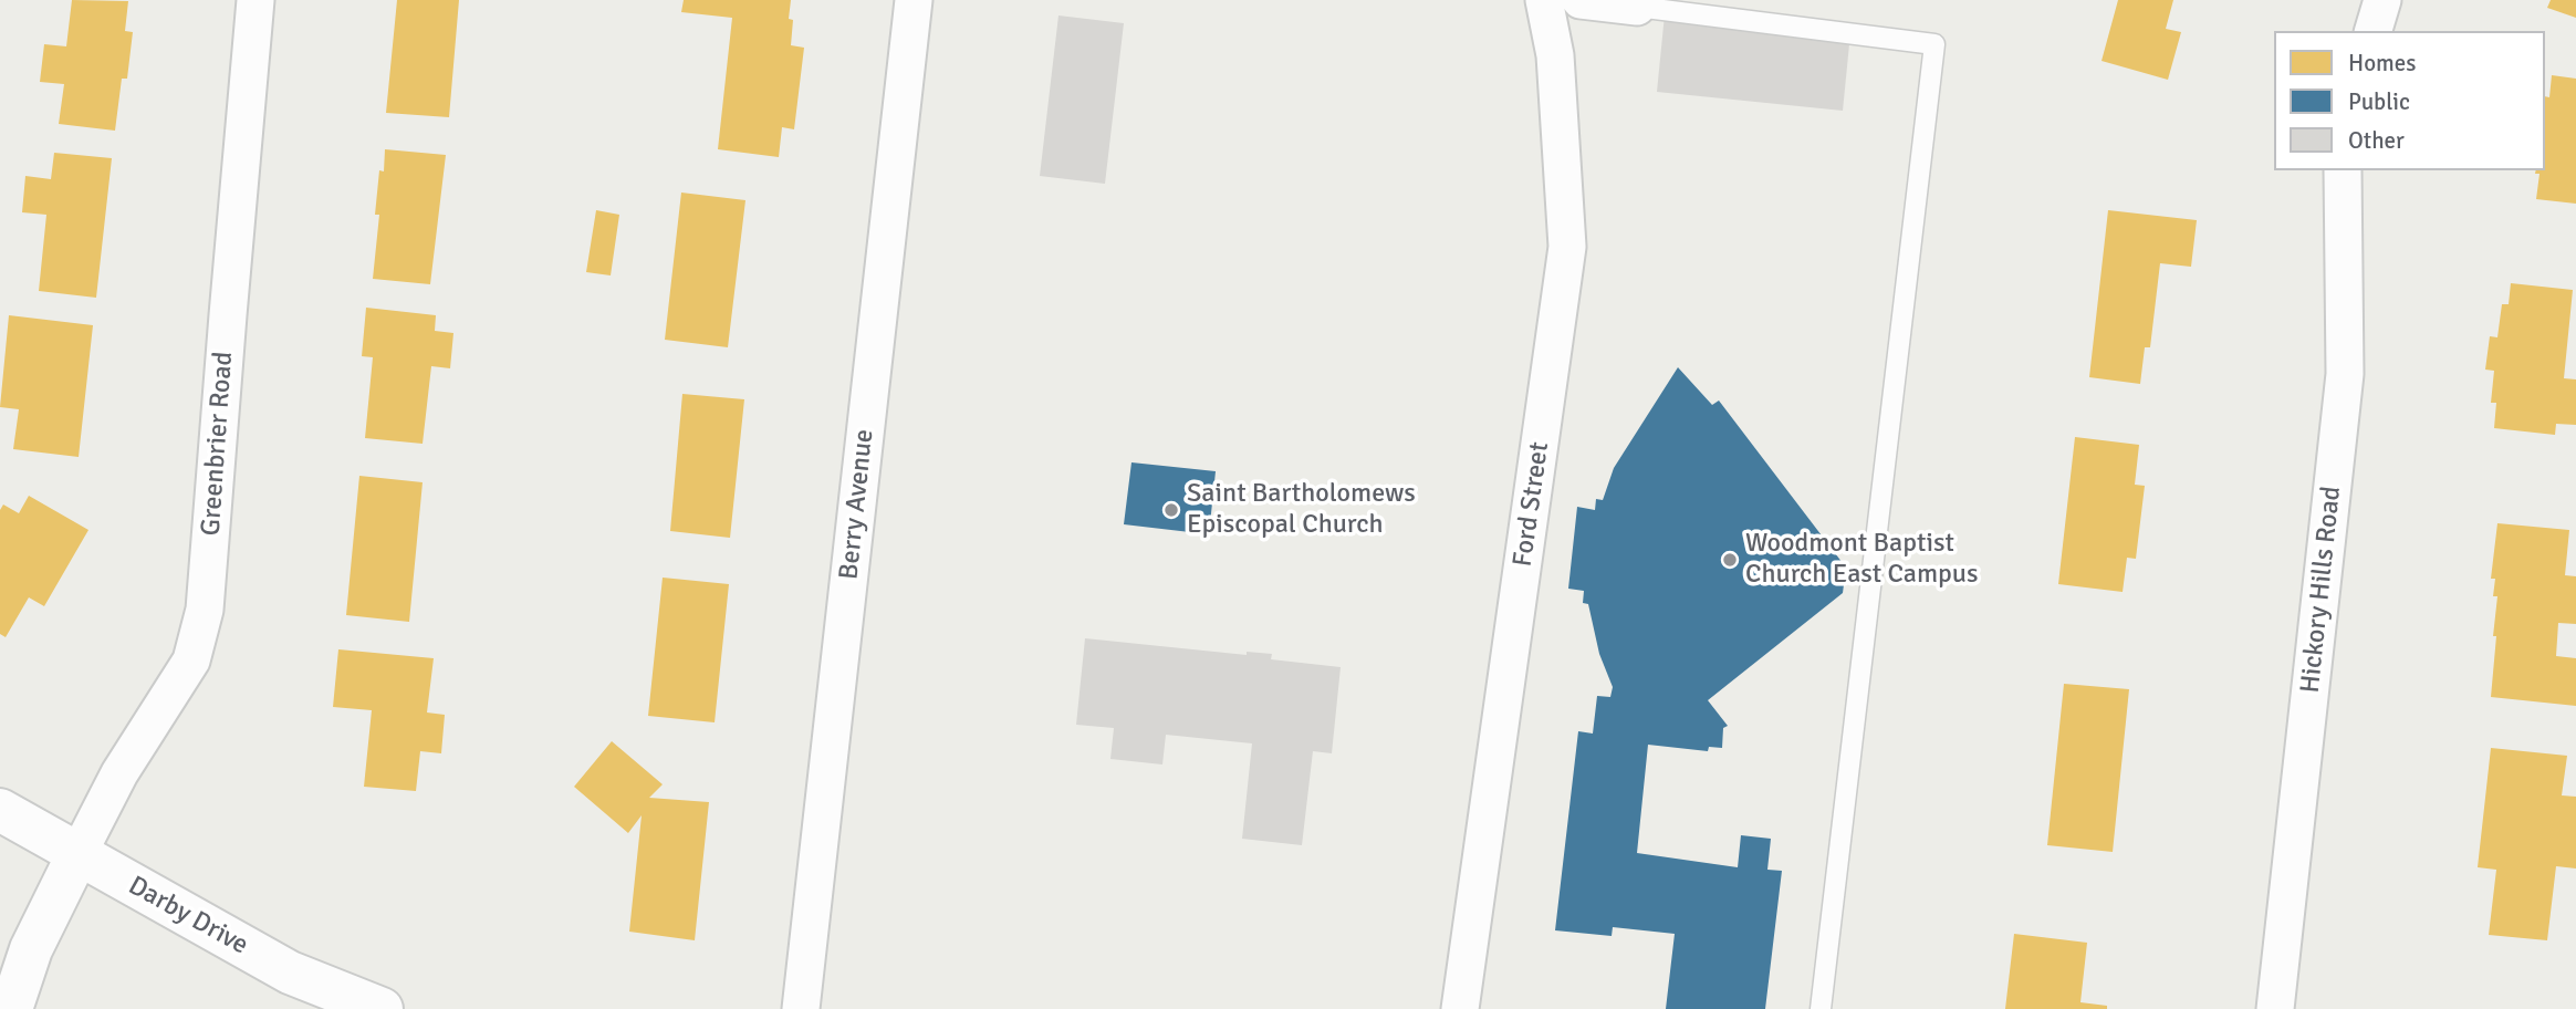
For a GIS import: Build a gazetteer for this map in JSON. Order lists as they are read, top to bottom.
{
  "streets": {
    "main road": ["Darby Drive"],
    "street": [
      "Greenbrier Road",
      "Berry Avenue",
      "Ford Street",
      "Hickory Hills Road"
    ]
  },
  "crossings": [
    ["Greenbrier Road", "Darby Drive"]
  ],
  "places": ["Saint Bartholomews Episcopal Church", "Woodmont Baptist Church East Campus"],
  "legend": ["Homes", "Public", "Other"]
}
